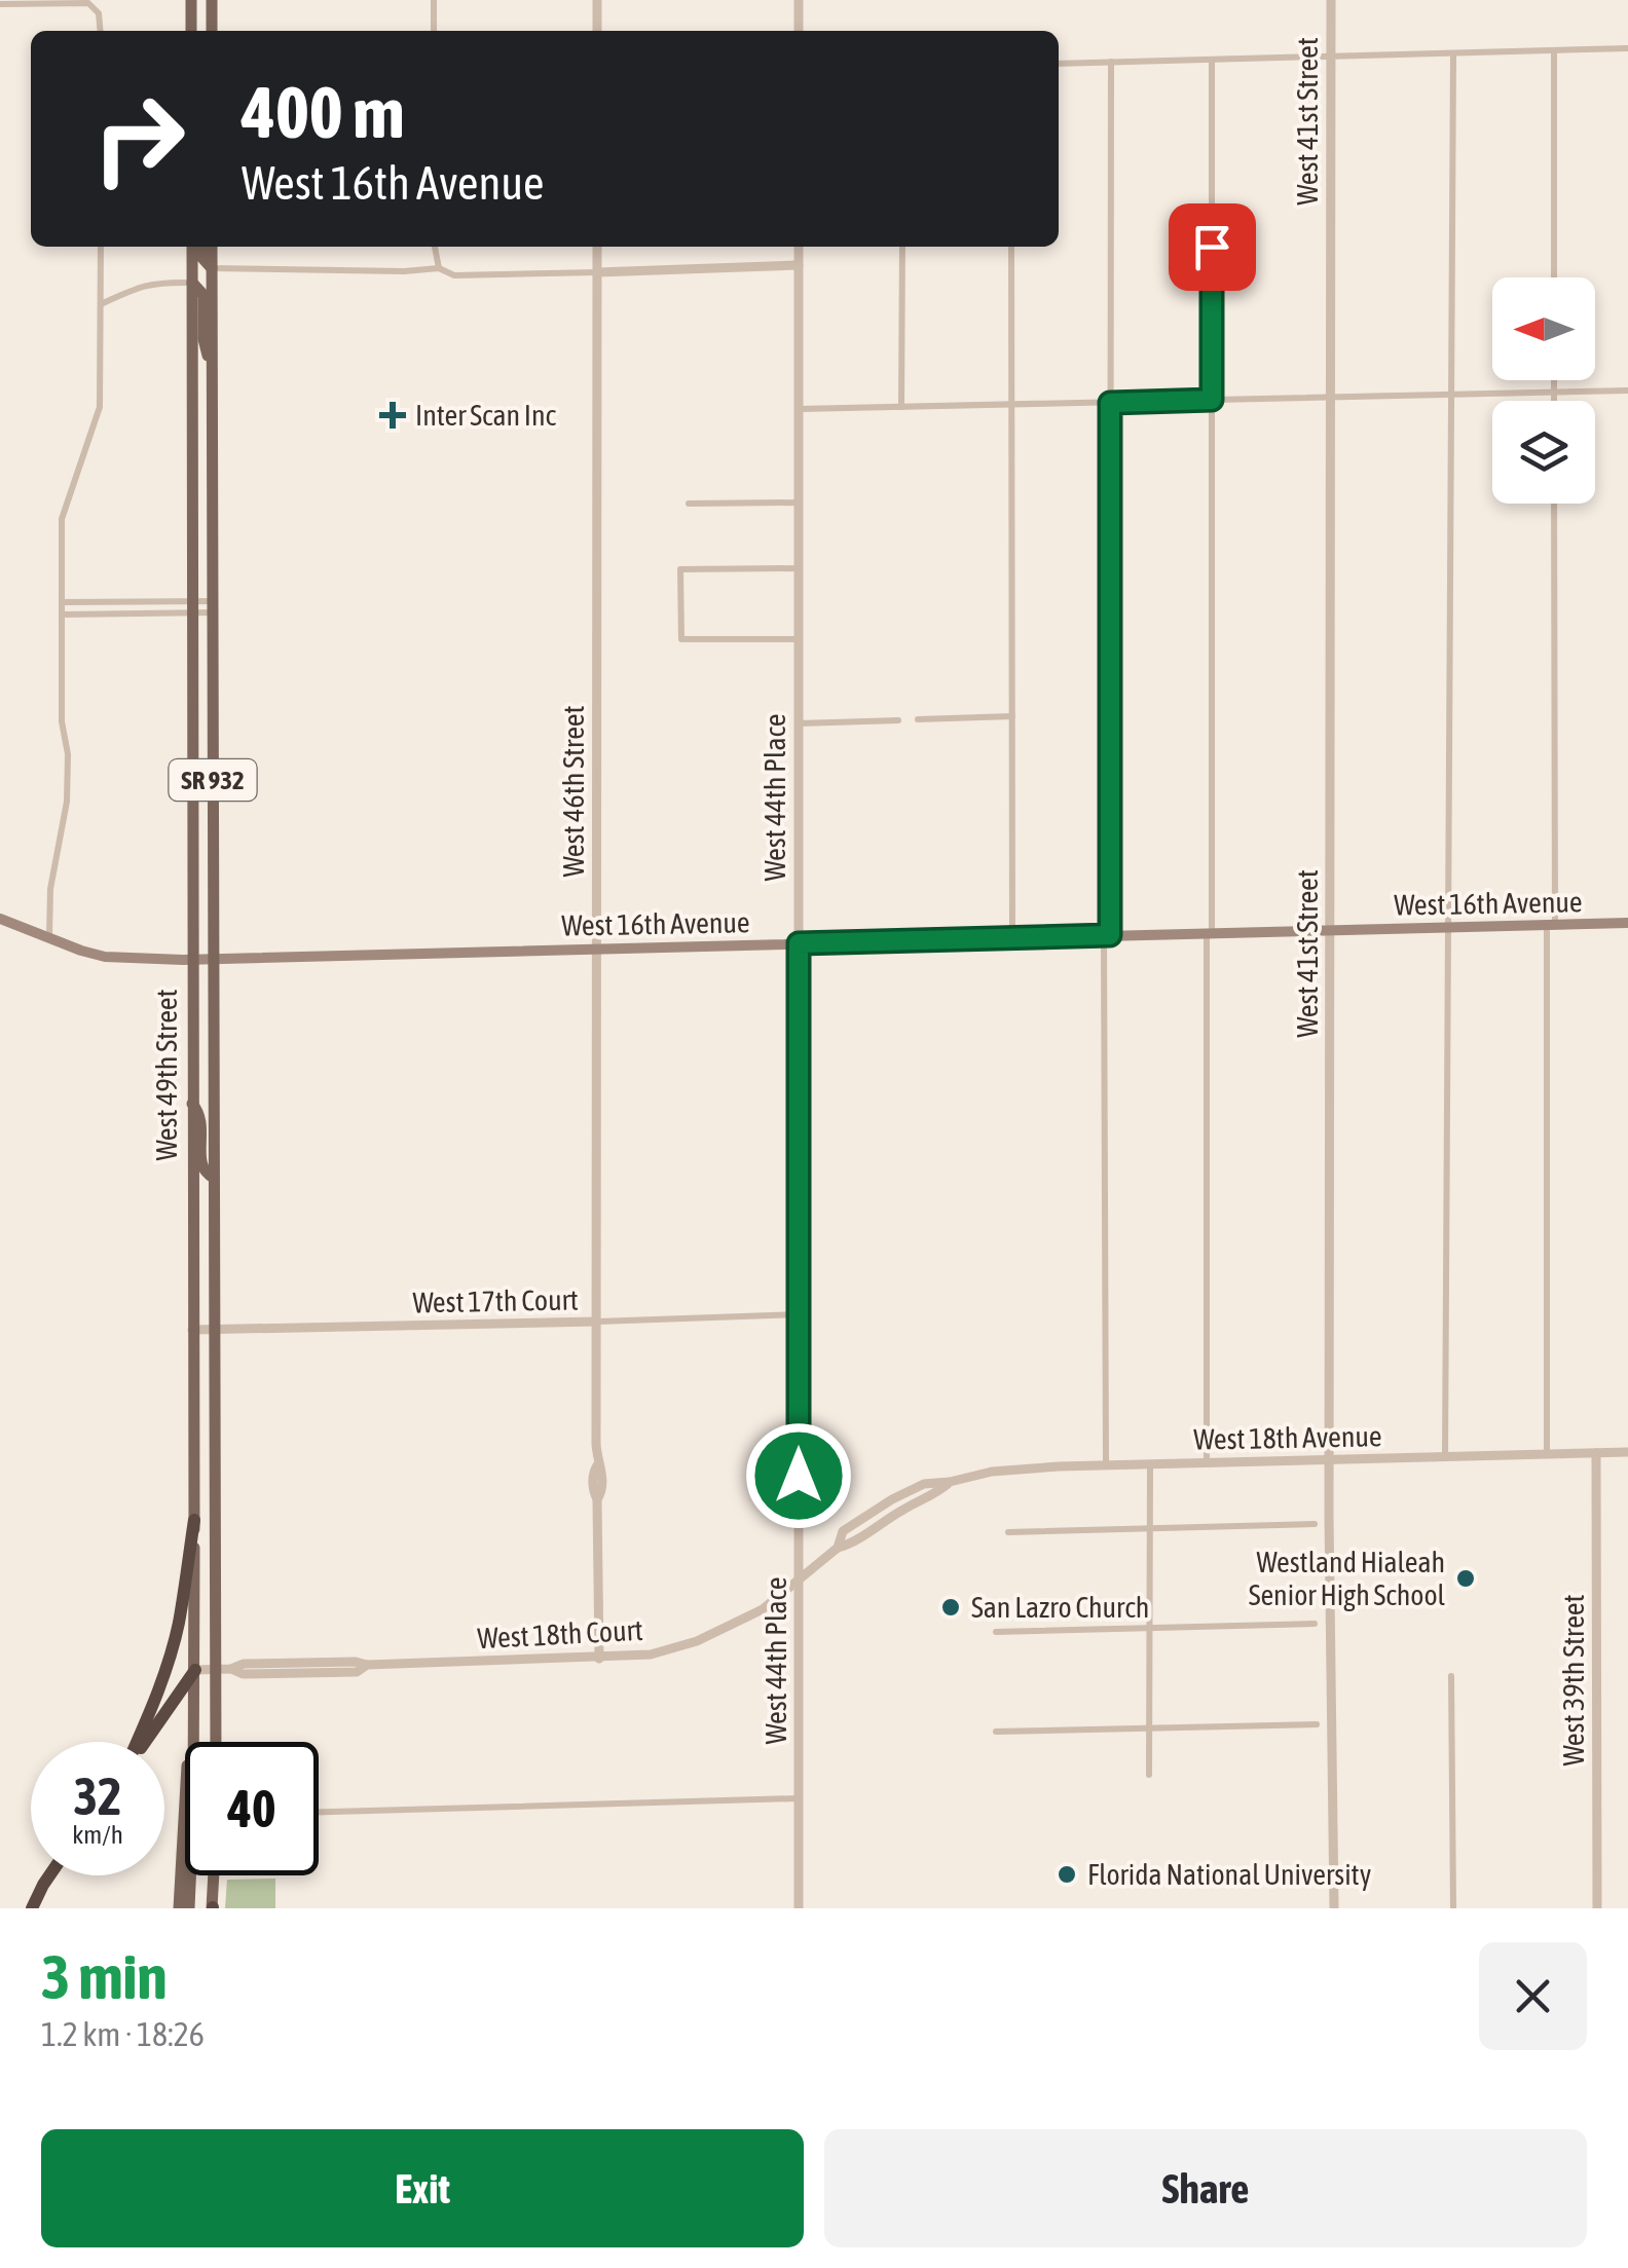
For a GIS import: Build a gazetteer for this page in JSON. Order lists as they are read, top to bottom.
{
  "streets": {
    "main road": ["SR 932", "West 16th Avenue", "West 49th Street"],
    "street": [
      "West 41st Street",
      "West 46th Street",
      "West 44th Place",
      "West 17th Court",
      "West 18th Avenue",
      "West 18th Court",
      "West 39th Street"
    ]
  },
  "crossings": [
    ["West 41st Street", "West 16th Avenue"],
    ["West 41st Street", "West 18th Avenue"],
    ["West 46th Street", "West 16th Avenue"],
    ["West 46th Street", "West 17th Court"],
    ["West 46th Street", "West 18th Court"],
    ["West 44th Place", "West 16th Avenue"],
    ["West 44th Place", "West 17th Court"],
    ["West 44th Place", "West 18th Avenue"],
    ["West 44th Place", "West 18th Court"],
    ["West 16th Avenue", "West 49th Street"],
    ["West 49th Street", "West 17th Court"],
    ["West 49th Street", "West 18th Court"],
    ["West 18th Avenue", "West 18th Court"],
    ["West 18th Avenue", "West 39th Street"]
  ],
  "places": {
    "health": ["Inter Scan Inc"],
    "other": ["Westland Hialeah Senior High School", "San Lazro Church", "Florida National University"]
  },
  "north": "left",
  "page": {
    "turn": ["400 m", "West 16th Avenue"],
    "speed": "32 km/h",
    "limit": "40",
    "heading": ["3 min", "1.2 km · 18:26"],
    "buttons": ["Exit", "Share"]
  }
}
